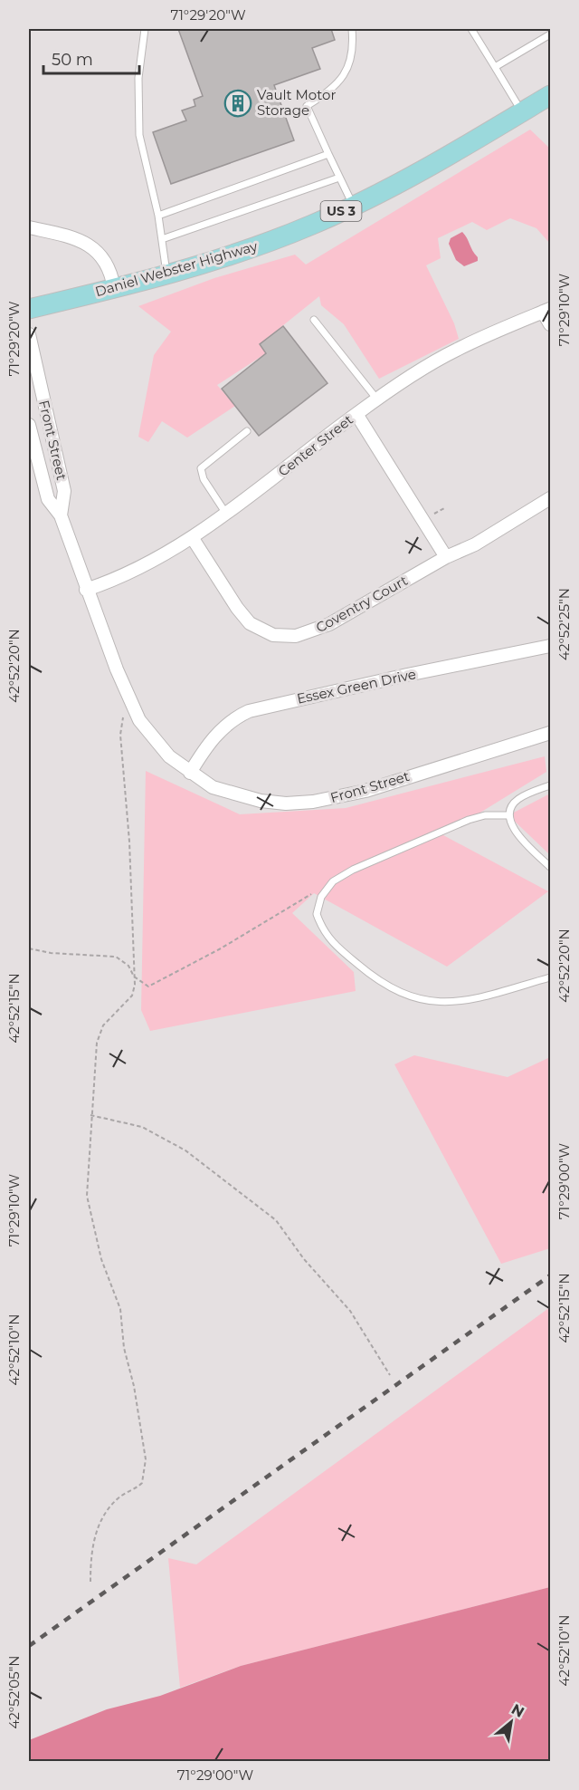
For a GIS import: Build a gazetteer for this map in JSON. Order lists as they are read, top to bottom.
{
  "streets": {
    "main road": ["US 3", "Daniel Webster Highway"],
    "street": [
      "Front Street",
      "Center Street",
      "Coventry Court",
      "Essex Green Drive"
    ]
  },
  "crossings": [
    ["Front Street", "Center Street"],
    ["Front Street", "Essex Green Drive"],
    ["Center Street", "Coventry Court"]
  ],
  "places": {
    "building": ["Vault Motor Storage"]
  },
  "scale_bar": "50 m",
  "north": "top right",
  "coordinates": [
    "71°29'20\"W",
    "71°29'10\"W",
    "42°52'25\"N",
    "42°52'20\"N",
    "42°52'15\"N",
    "71°29'00\"W",
    "42°52'10\"N",
    "42°52'05\"N"
  ]
}
